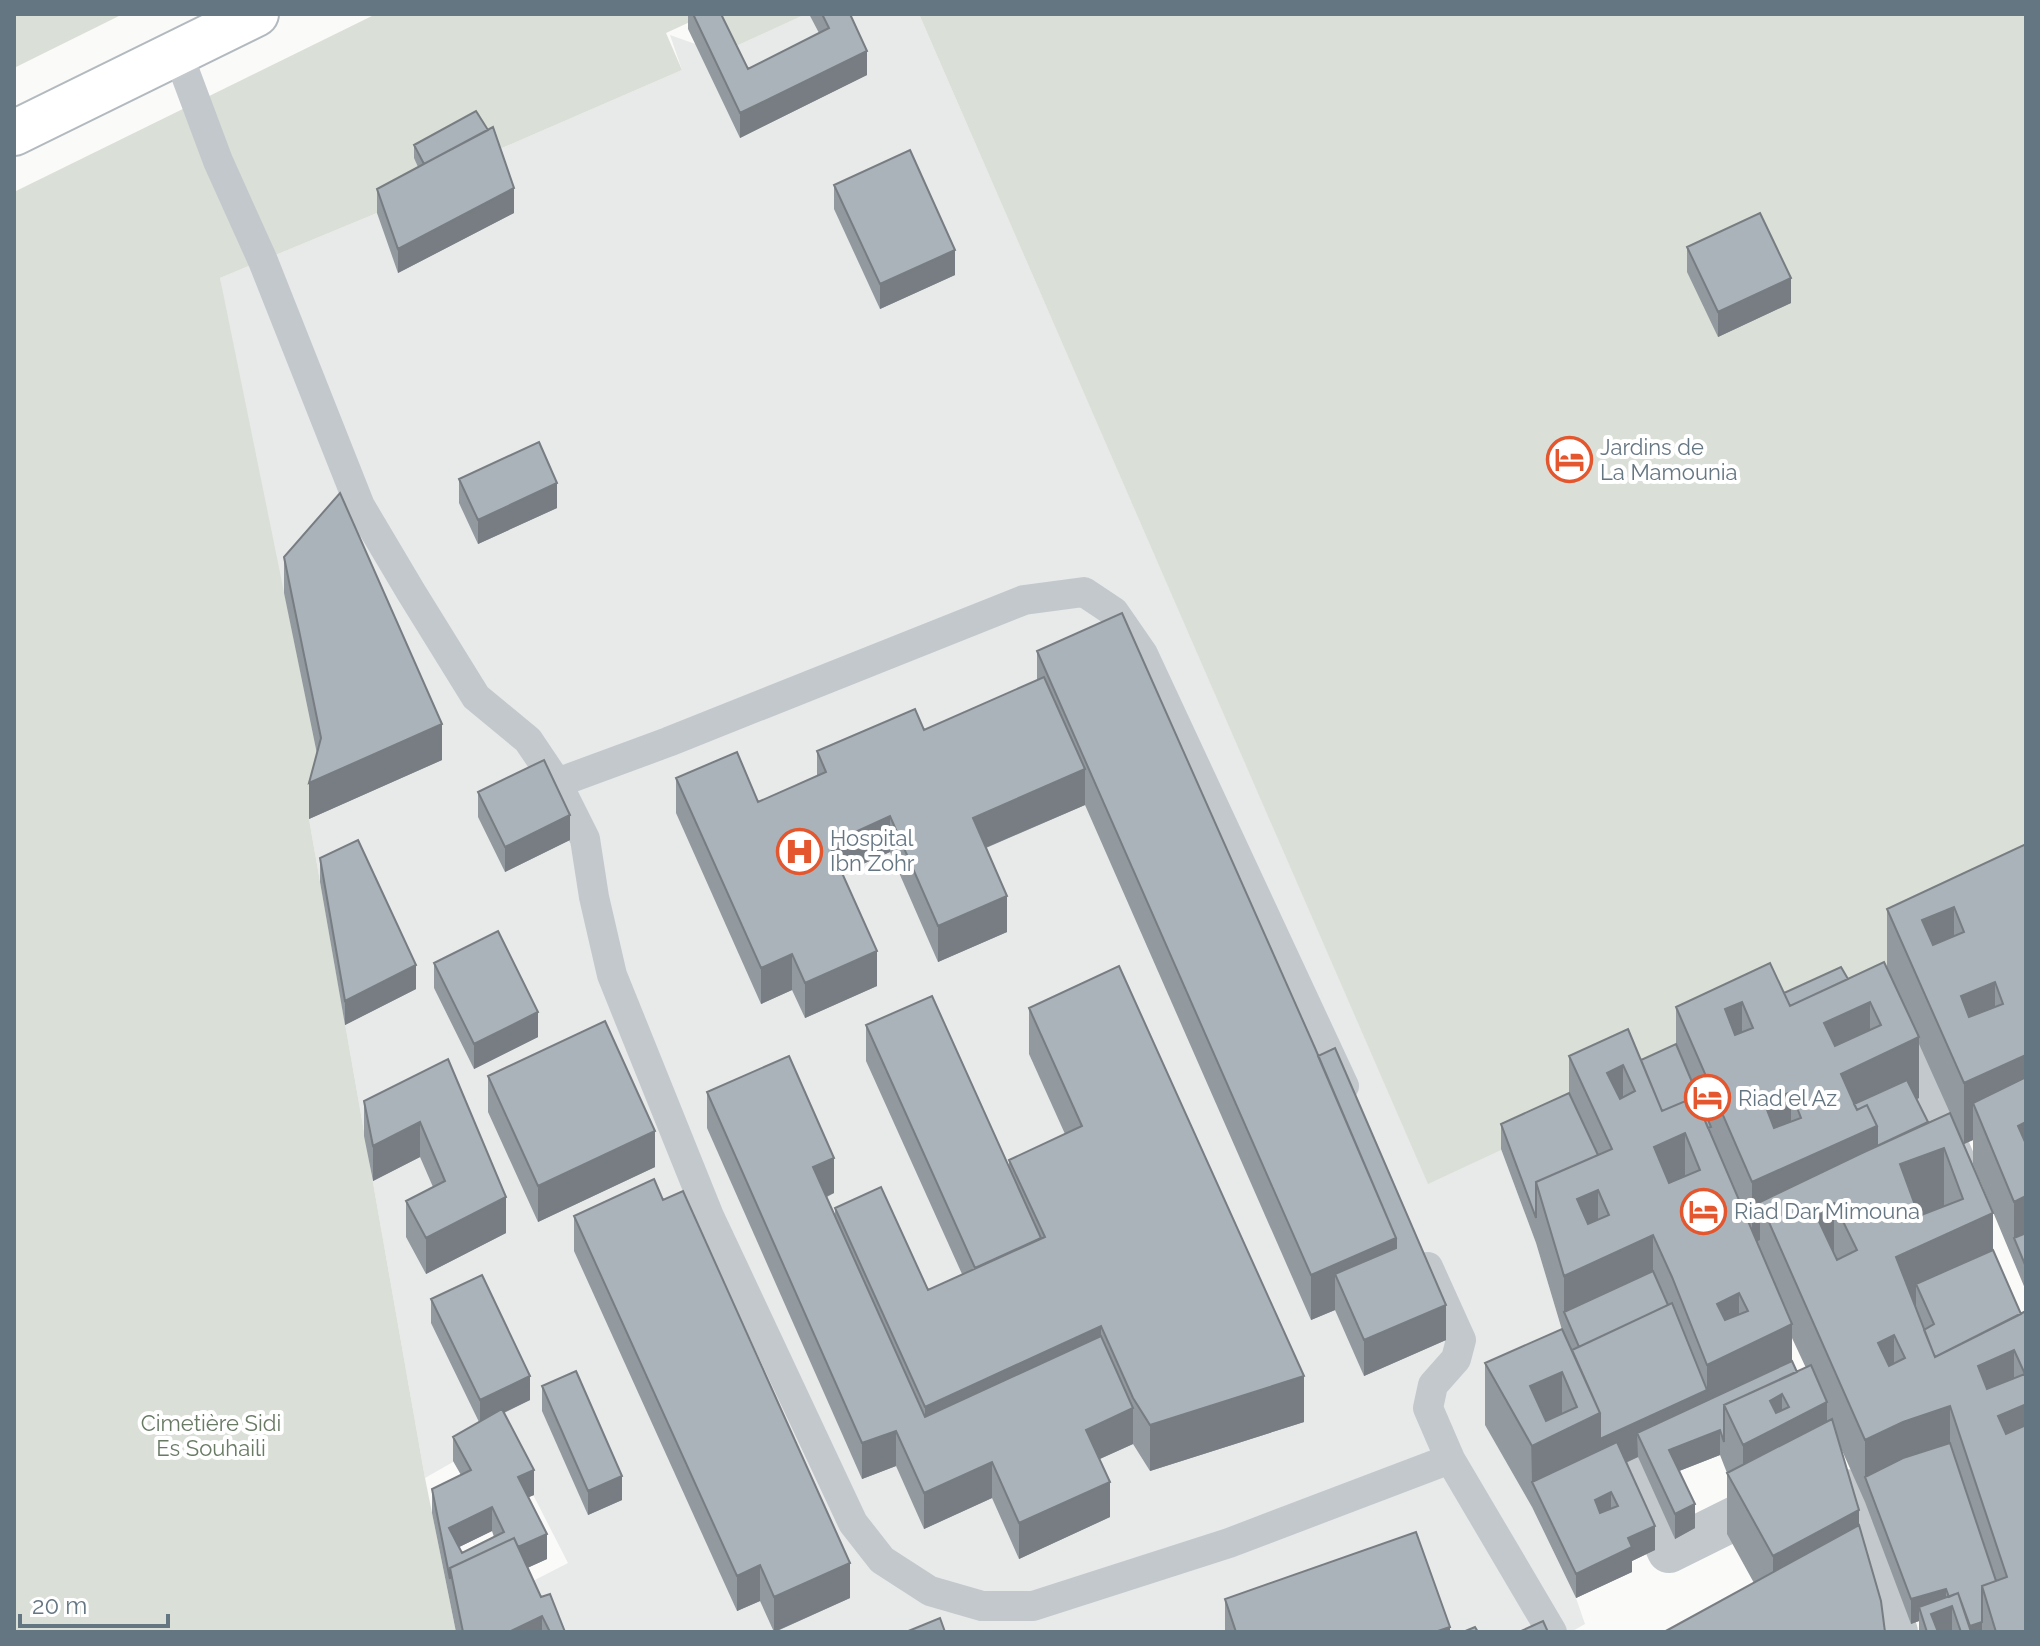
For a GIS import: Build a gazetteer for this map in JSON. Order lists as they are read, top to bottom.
{
  "parks": ["Cimetière Sidi Es Souhaili"],
  "places": {
    "hotel": ["Jardins de La Mamounia", "Riad el Az", "Riad Dar Mimouna"],
    "hospital": ["Hospital Ibn Zohr"]
  },
  "scale_bar": "20 m"
}
